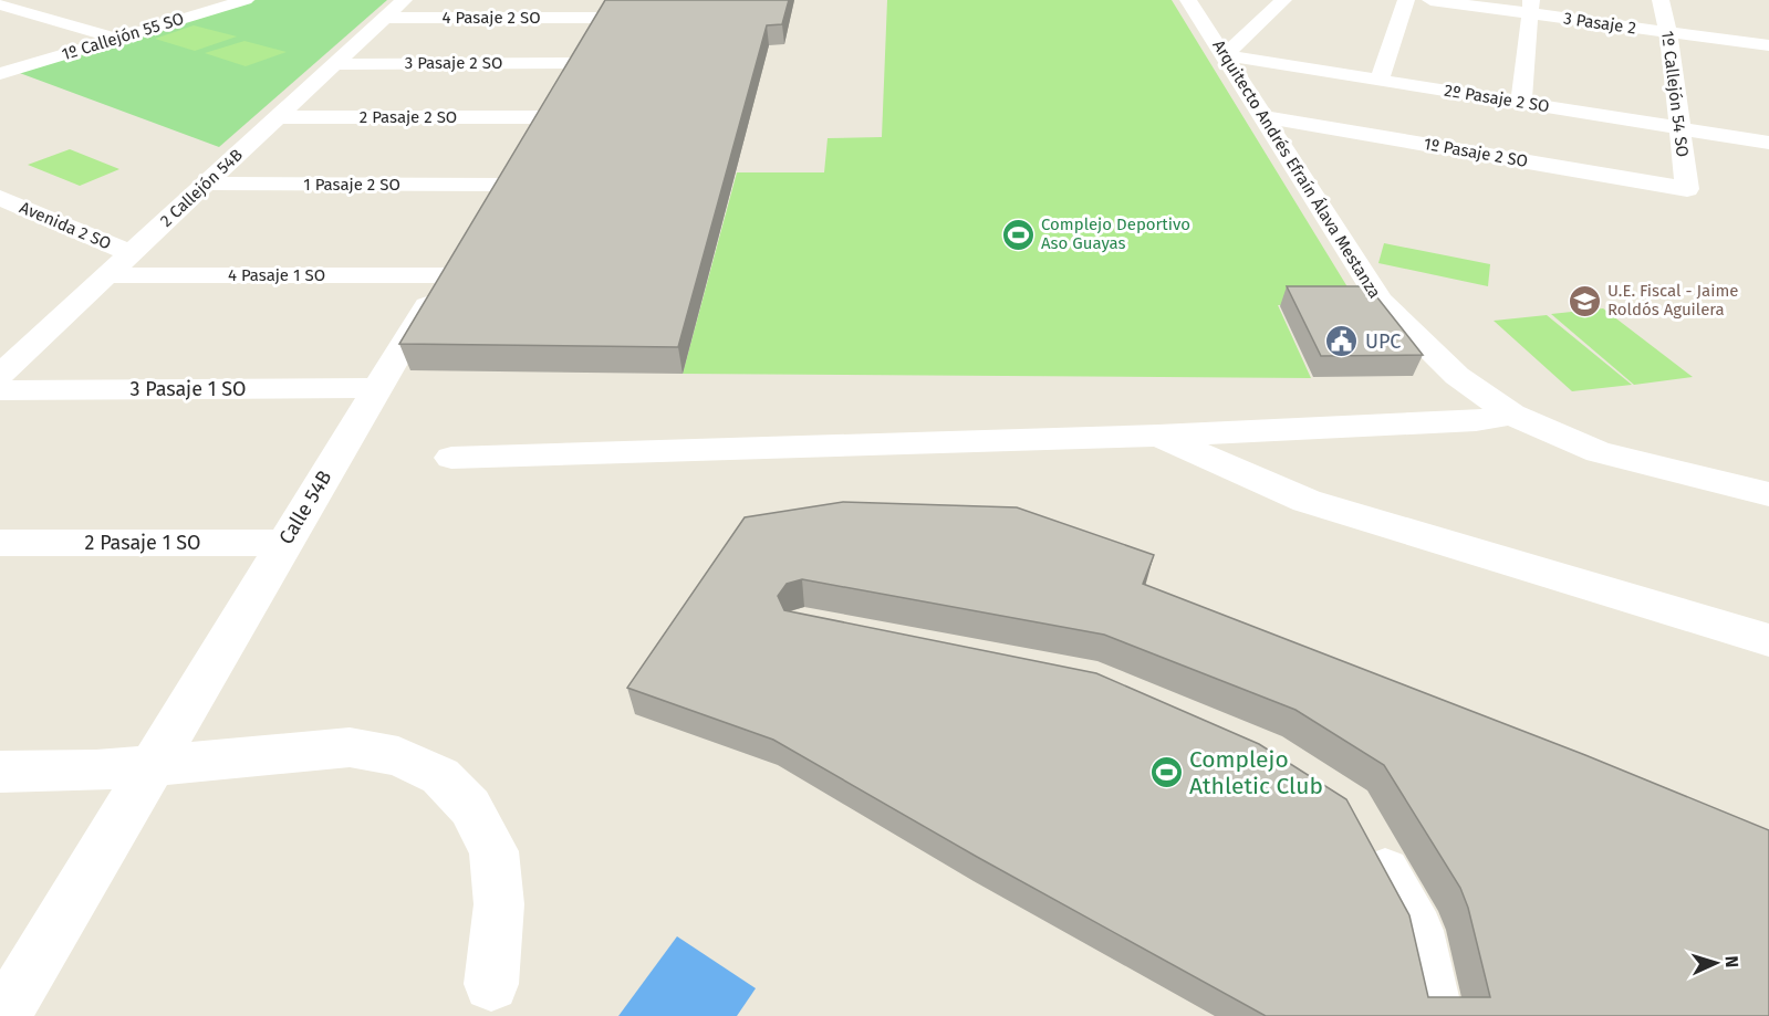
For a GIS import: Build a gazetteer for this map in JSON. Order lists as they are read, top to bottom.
{
  "streets": {
    "street": [
      "4 Pasaje 2 SO",
      "3 Pasaje 2",
      "1º Callejón 55 SO",
      "3 Pasaje 2 SO",
      "1º Callejón 54 SO",
      "2º Pasaje 2 SO",
      "2 Pasaje 2 SO",
      "1º Pasaje 2 SO",
      "Arquitecto Andrés Efraín Álava Mestanza",
      "1 Pasaje 2 SO",
      "2 Callejón 54B",
      "Avenida 2 SO",
      "4 Pasaje 1 SO",
      "3 Pasaje 1 SO",
      "Calle 54B",
      "2 Pasaje 1 SO"
    ]
  },
  "crossings": [
    ["4 Pasaje 2 SO", "2 Callejón 54B"],
    ["4 Pasaje 2 SO", "Calle 54B"],
    ["3 Pasaje 2", "1º Callejón 54 SO"],
    ["3 Pasaje 2 SO", "2 Callejón 54B"],
    ["3 Pasaje 2 SO", "Calle 54B"],
    ["1º Callejón 54 SO", "2º Pasaje 2 SO"],
    ["1º Callejón 54 SO", "1º Pasaje 2 SO"],
    ["2º Pasaje 2 SO", "Arquitecto Andrés Efraín Álava Mestanza"],
    ["2 Pasaje 2 SO", "2 Callejón 54B"],
    ["2 Pasaje 2 SO", "Calle 54B"],
    ["1º Pasaje 2 SO", "Arquitecto Andrés Efraín Álava Mestanza"],
    ["1 Pasaje 2 SO", "2 Callejón 54B"],
    ["1 Pasaje 2 SO", "Calle 54B"],
    ["2 Callejón 54B", "Avenida 2 SO"],
    ["2 Callejón 54B", "4 Pasaje 1 SO"],
    ["4 Pasaje 1 SO", "Calle 54B"],
    ["3 Pasaje 1 SO", "Calle 54B"],
    ["Calle 54B", "2 Pasaje 1 SO"]
  ],
  "places": {
    "sports": ["Complejo Deportivo Aso Guayas", "Complejo Athletic Club"],
    "school or university": ["U.E. Fiscal - Jaime Roldós Aguilera"],
    "public building": ["UPC"]
  },
  "north": "right"
}
